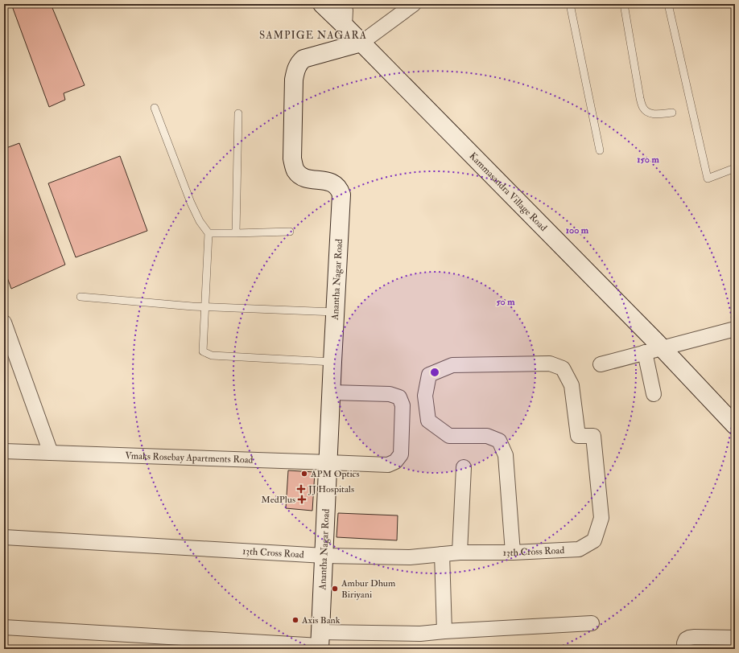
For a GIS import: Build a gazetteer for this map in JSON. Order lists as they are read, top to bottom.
{
  "streets": {
    "street": [
      "Kammasandra Village Road",
      "Anantha Nagar Road",
      "Vmaks Rosebay Apartments Road",
      "13th Cross Road"
    ]
  },
  "crossings": [
    ["Kammasandra Village Road", "Anantha Nagar Road"],
    ["Anantha Nagar Road", "Vmaks Rosebay Apartments Road"],
    ["Anantha Nagar Road", "13th Cross Road"]
  ],
  "districts": ["SAMPIGE NAGARA"],
  "places": {
    "other": ["APM Optics", "Ambur Dhum Biriyani", "Axis Bank"],
    "health": ["JJ Hospitals", "MedPlus"]
  },
  "rings": ["150 m", "100 m", "50 m"]
}
